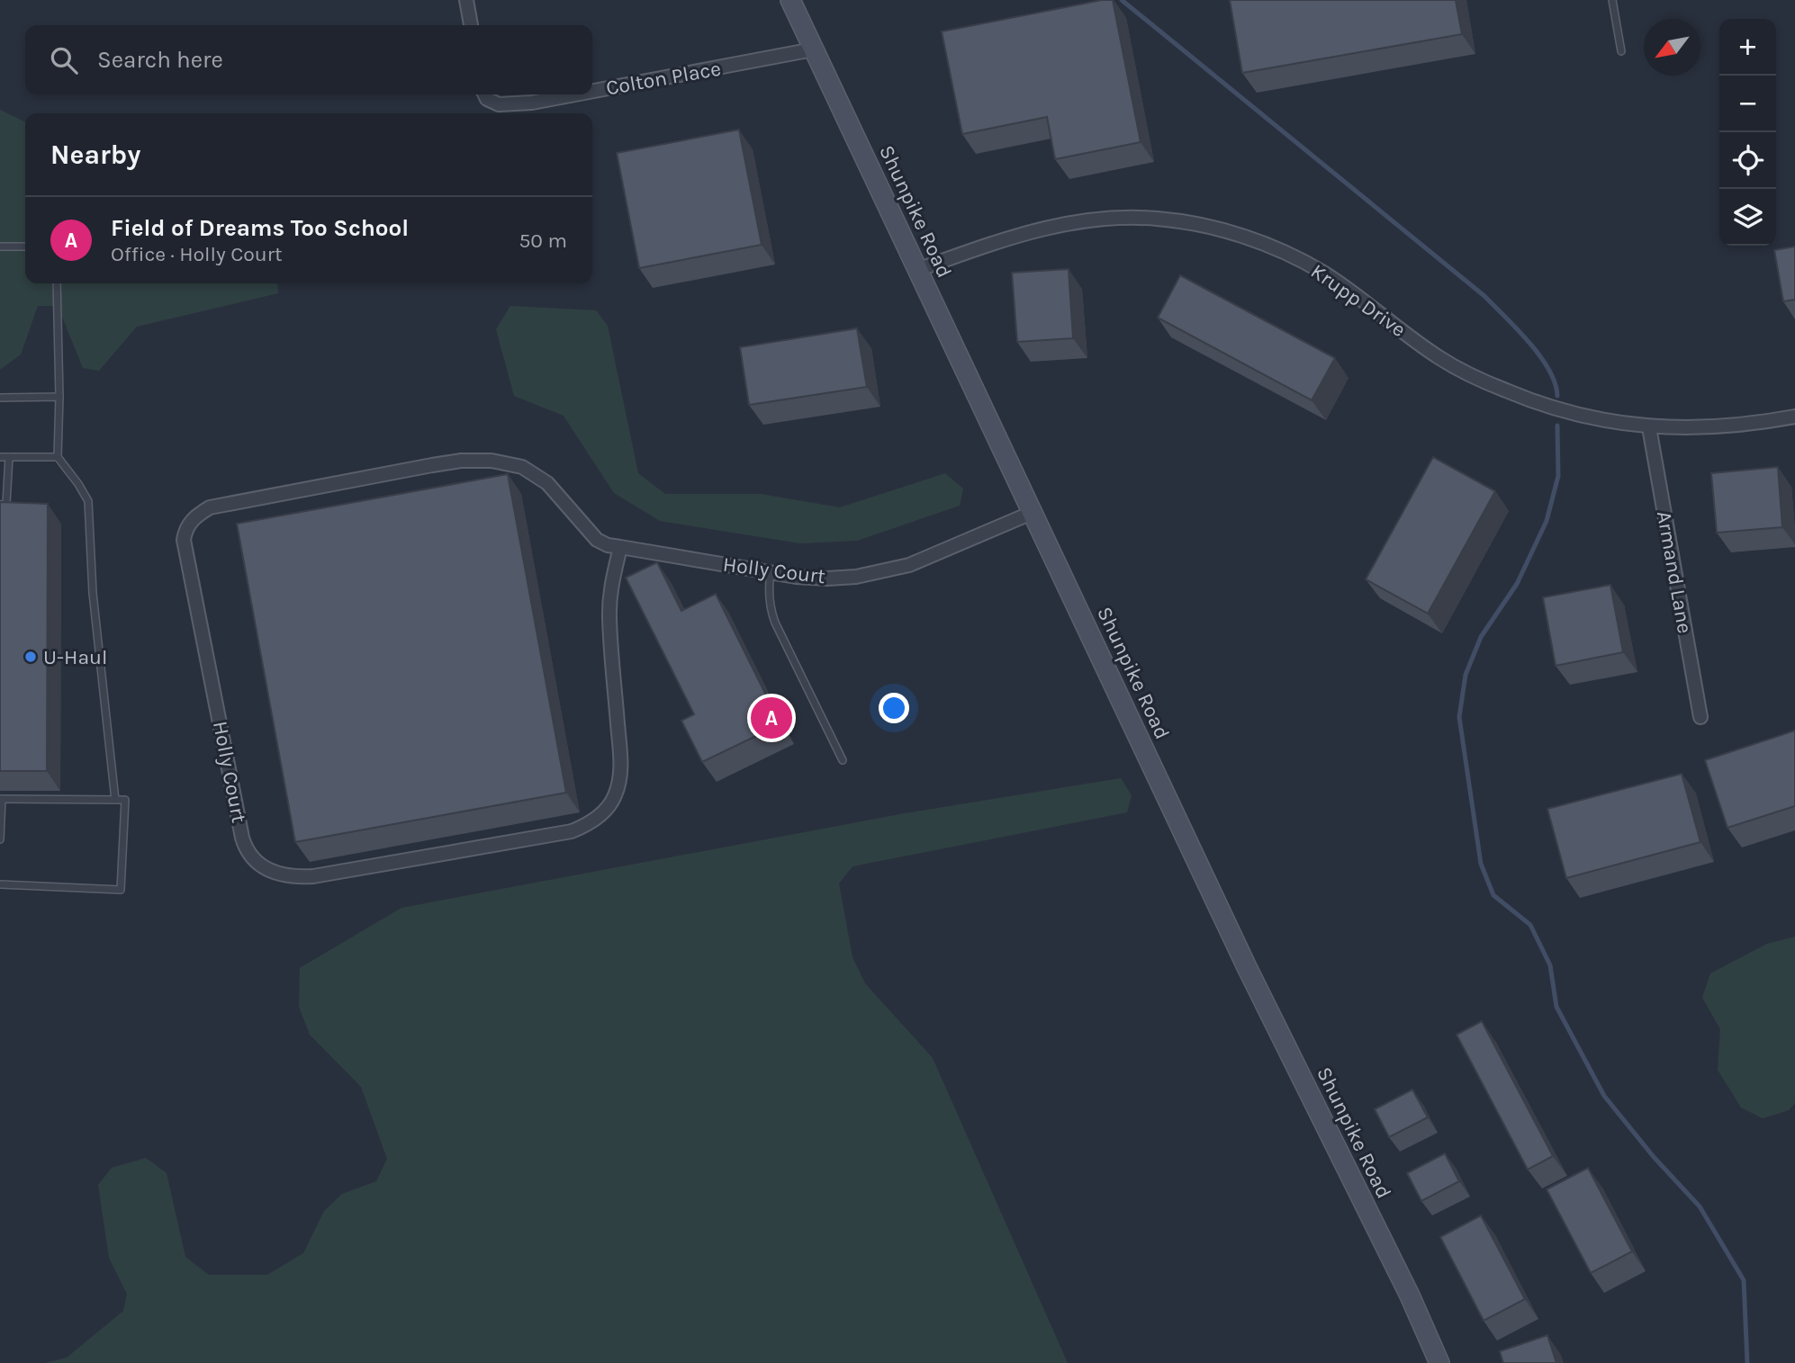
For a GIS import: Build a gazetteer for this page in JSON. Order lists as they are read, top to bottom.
{
  "streets": {
    "street": [
      "Colton Place",
      "Shunpike Road",
      "Krupp Drive",
      "Holly Court",
      "Armand Lane"
    ]
  },
  "crossings": [
    ["Colton Place", "Shunpike Road"],
    ["Shunpike Road", "Krupp Drive"],
    ["Shunpike Road", "Holly Court"],
    ["Krupp Drive", "Armand Lane"]
  ],
  "places": ["U-Haul"],
  "north": "bottom left",
  "page": {
    "map_buttons": ["+", "−"],
    "search": "Search here",
    "heading": "Nearby",
    "list": [
      {
        "mark": "A",
        "name": "Field of Dreams Too School",
        "note": "Office · Holly Court",
        "value": "50 m"
      }
    ],
    "pins": "A"
  }
}
